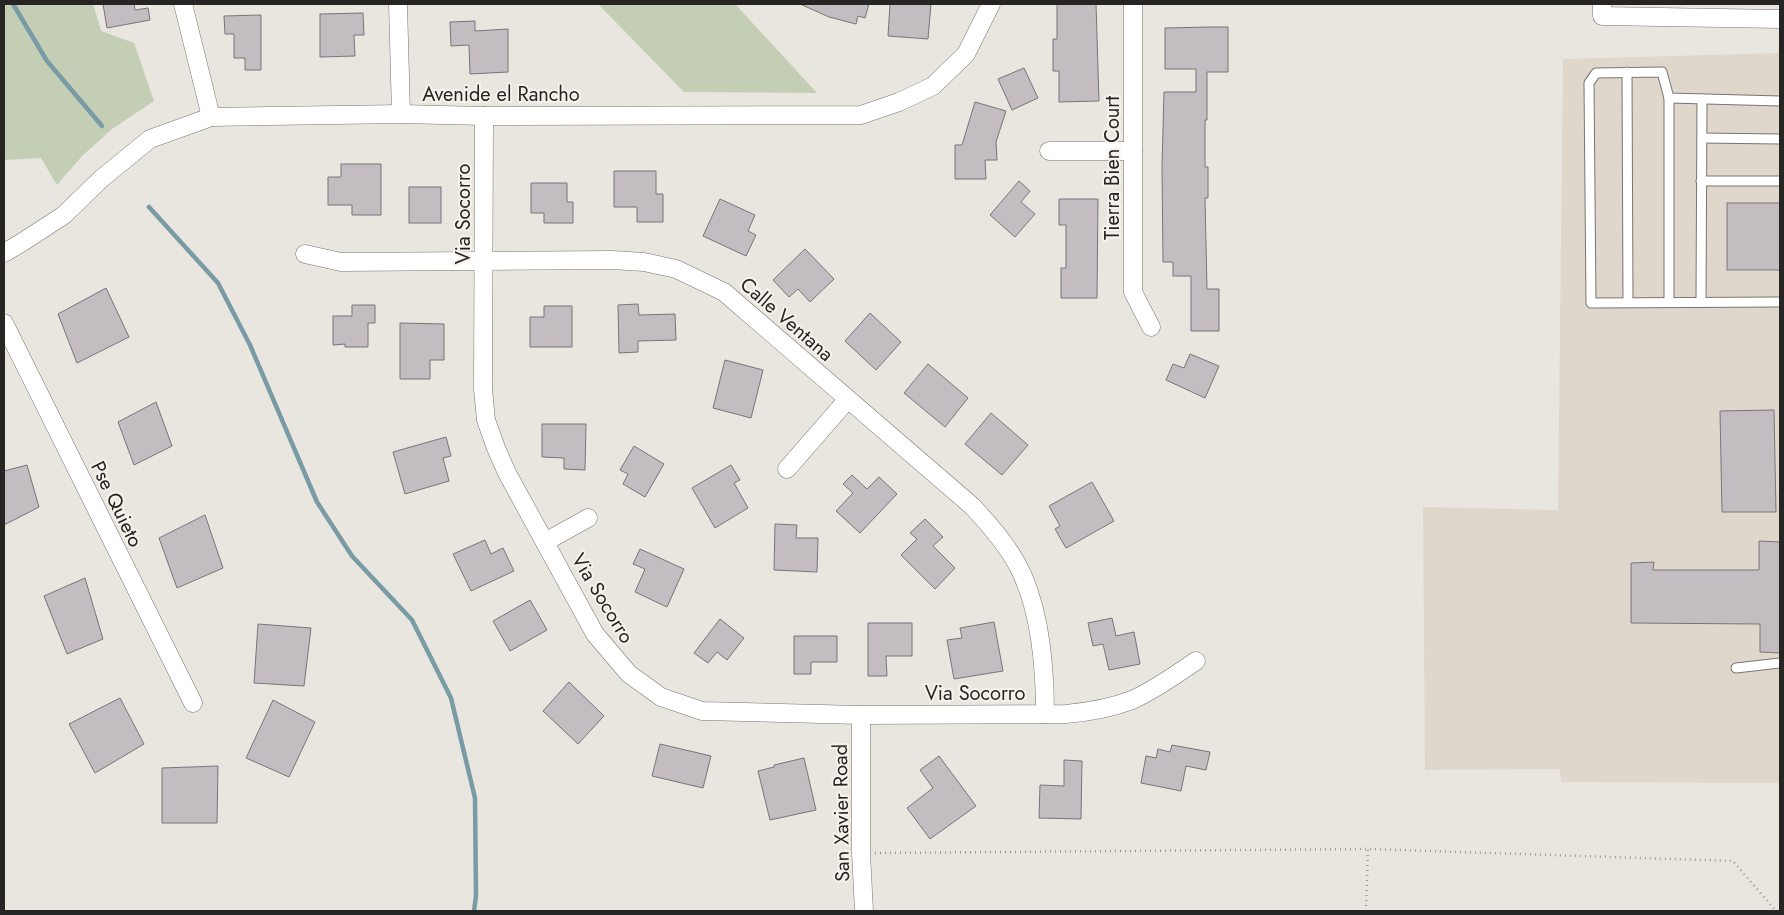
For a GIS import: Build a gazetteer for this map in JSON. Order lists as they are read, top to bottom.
{
  "streets": {
    "street": [
      "Avenide el Rancho",
      "Tierra Bien Court",
      "Via Socorro",
      "Calle Ventana",
      "Pse Quieto",
      "San Xavier Road"
    ]
  },
  "crossings": [
    ["Avenide el Rancho", "Via Socorro"],
    ["Via Socorro", "Calle Ventana"],
    ["Via Socorro", "San Xavier Road"]
  ]
}
